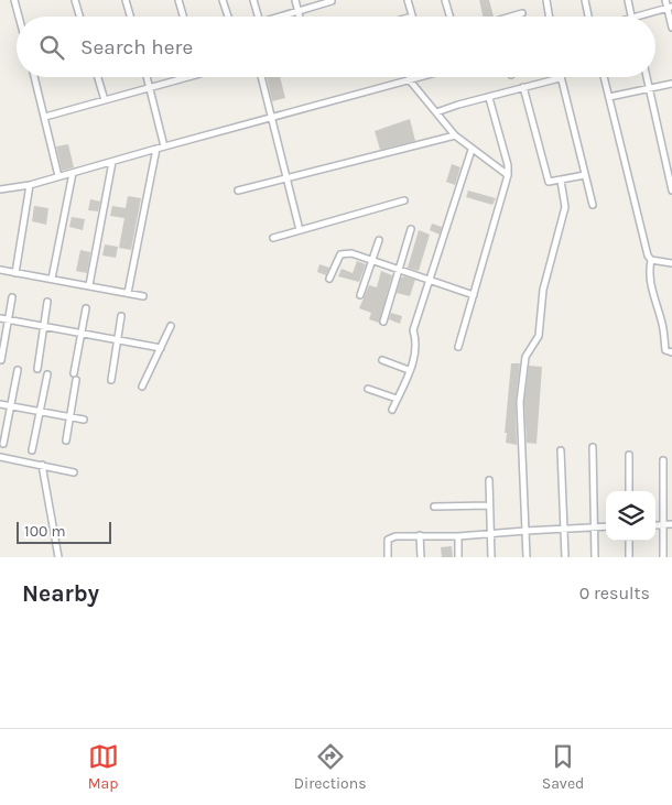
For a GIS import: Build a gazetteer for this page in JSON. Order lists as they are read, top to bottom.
{
  "scale_bar": "100 m",
  "page": {
    "search": "Search here",
    "scale": "100 m",
    "heading": ["Nearby", "0 results"],
    "nav": ["Map", "Directions", "Saved"]
  }
}
